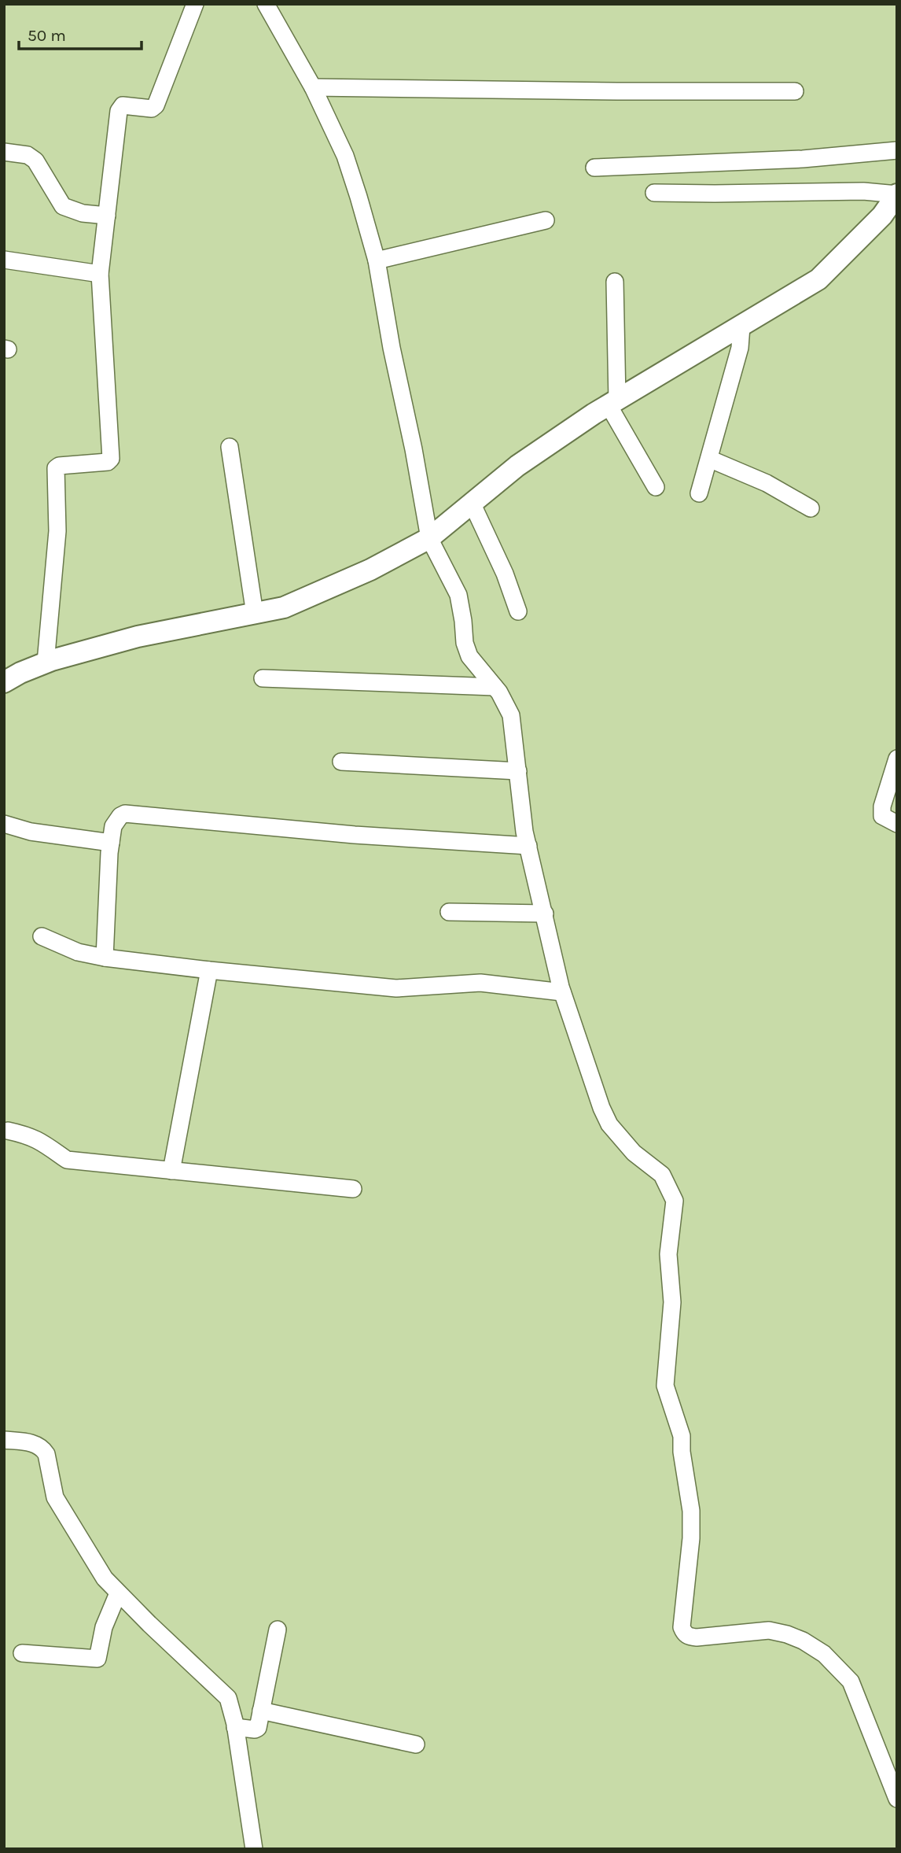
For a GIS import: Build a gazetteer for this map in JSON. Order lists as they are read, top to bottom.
{
  "scale_bar": "50 m"
}
